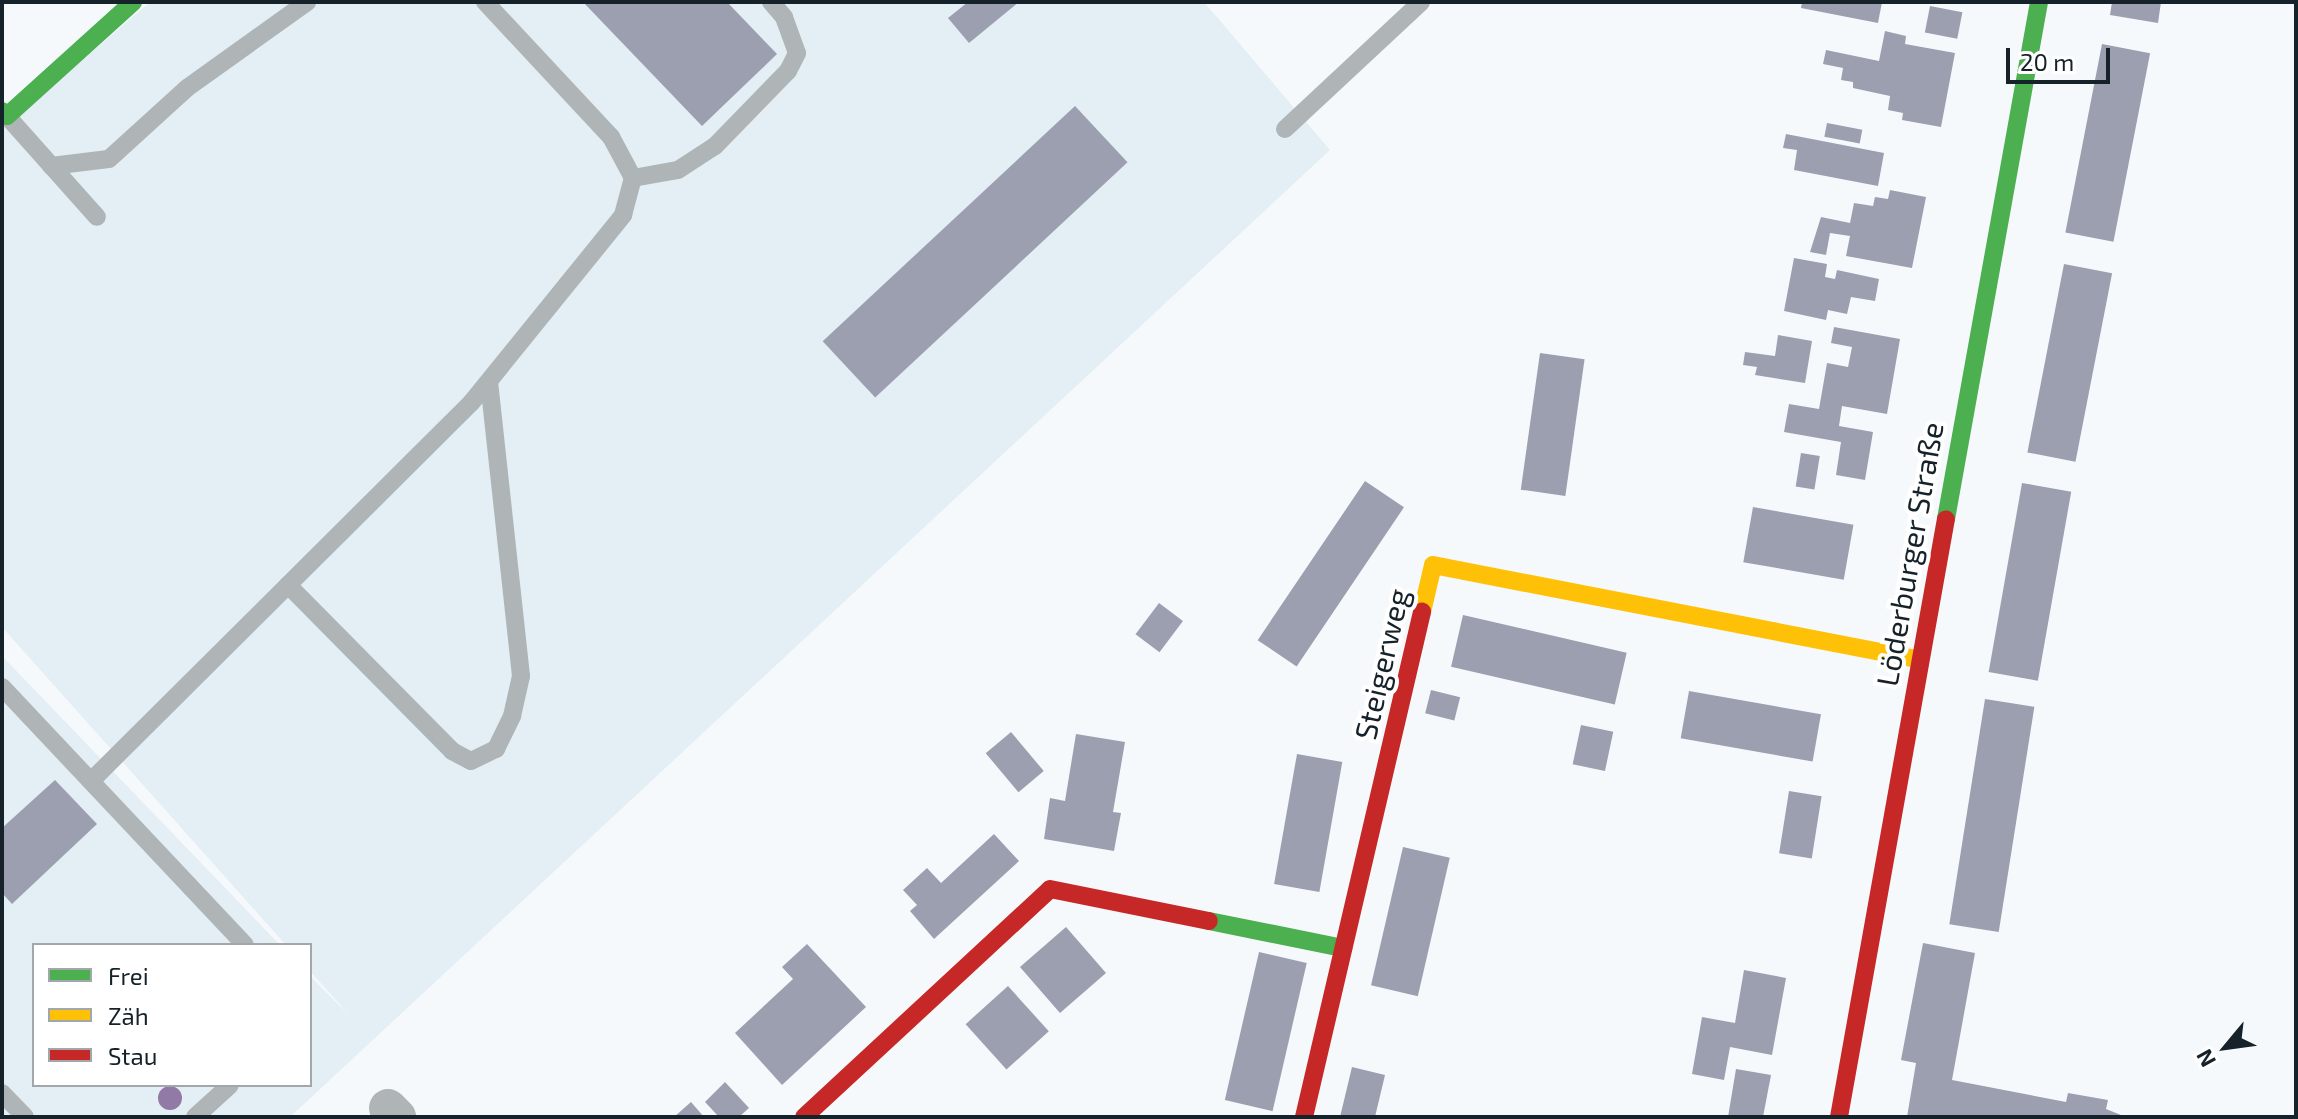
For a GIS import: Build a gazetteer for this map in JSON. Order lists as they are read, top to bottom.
{
  "streets": {
    "street": ["Löderburger Straße", "Steigerweg"]
  },
  "crossings": [
    ["Löderburger Straße", "Steigerweg"]
  ],
  "legend": ["Frei", "Zäh", "Stau"],
  "scale_bar": "20 m",
  "north": "bottom left"
}
